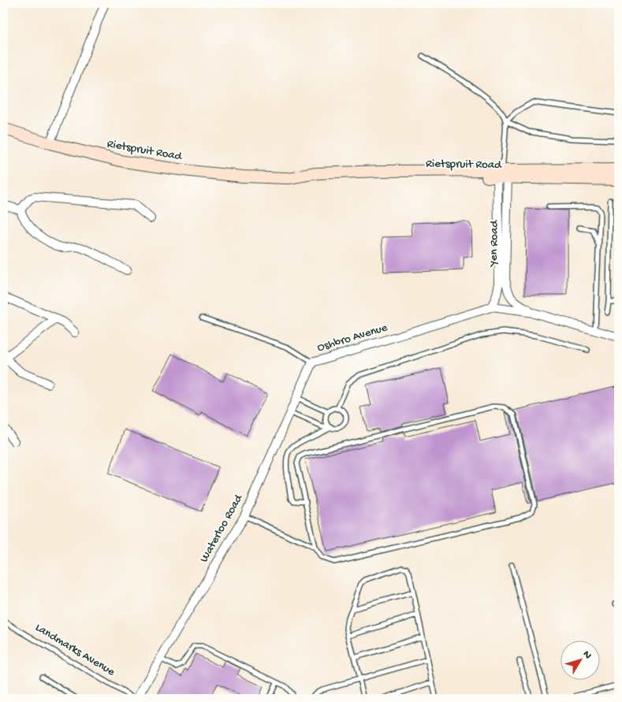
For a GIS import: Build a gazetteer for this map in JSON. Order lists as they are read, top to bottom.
{
  "streets": {
    "street": [
      "Rietspruit Road",
      "Yen Road",
      "Oshbro Avenue",
      "Waterloo Road"
    ],
    "lane": ["Landmarks Avenue"]
  },
  "crossings": [
    ["Rietspruit Road", "Yen Road"],
    ["Yen Road", "Oshbro Avenue"],
    ["Oshbro Avenue", "Waterloo Road"],
    ["Waterloo Road", "Landmarks Avenue"]
  ],
  "north": "top right"
}
